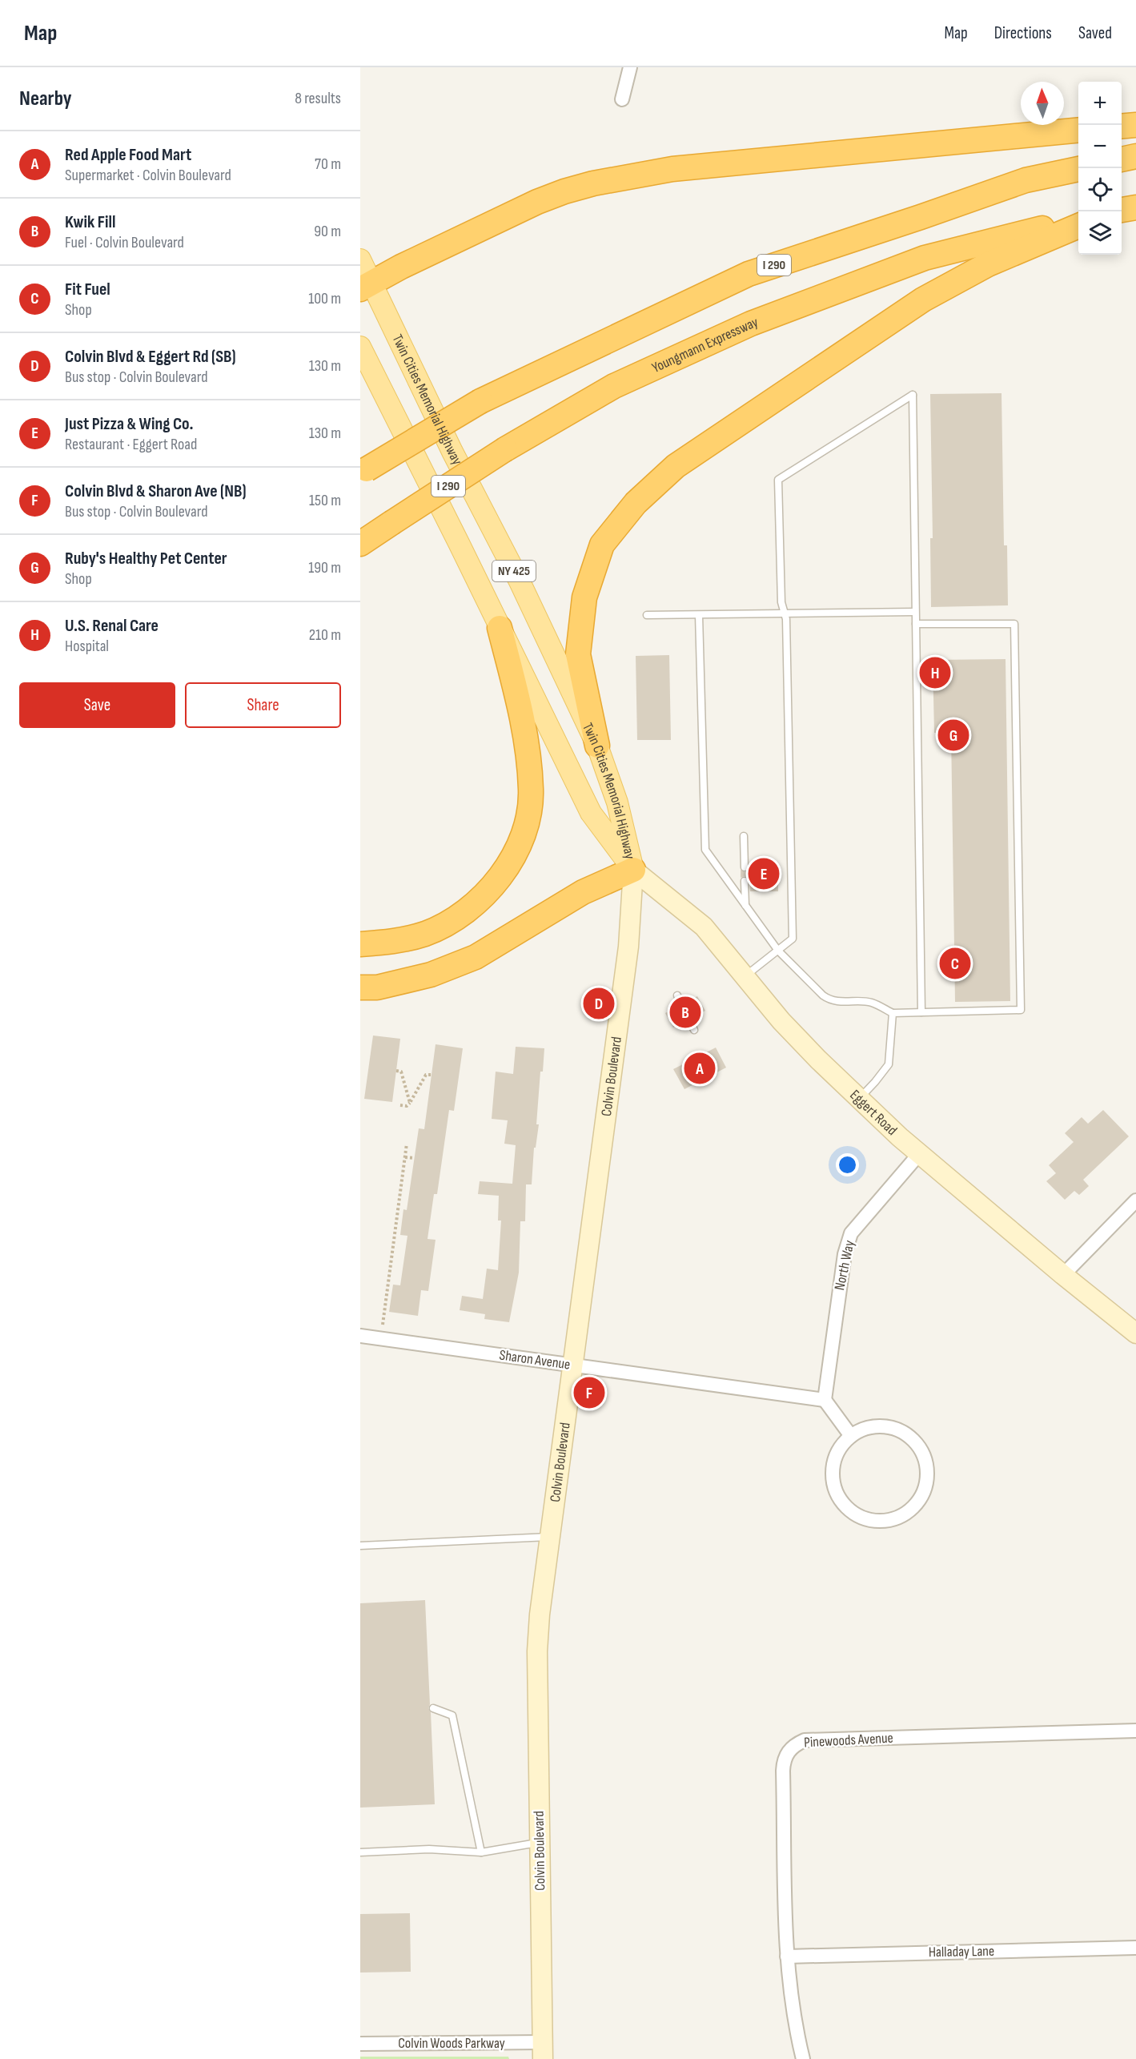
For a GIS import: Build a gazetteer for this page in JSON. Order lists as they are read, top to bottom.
{
  "streets": {
    "highway": ["I 290", "Youngmann Expressway"],
    "main road": ["Twin Cities Memorial Highway", "NY 425"],
    "street": [
      "Colvin Boulevard",
      "Eggert Road",
      "North Way",
      "Sharon Avenue",
      "Pinewoods Avenue",
      "Halladay Lane",
      "Colvin Woods Parkway"
    ]
  },
  "crossings": [
    ["Twin Cities Memorial Highway", "Colvin Boulevard"],
    ["Twin Cities Memorial Highway", "Eggert Road"],
    ["Colvin Boulevard", "Eggert Road"],
    ["Colvin Boulevard", "Sharon Avenue"],
    ["Colvin Boulevard", "Colvin Woods Parkway"],
    ["Eggert Road", "North Way"],
    ["North Way", "Sharon Avenue"],
    ["Pinewoods Avenue", "Halladay Lane"]
  ],
  "north": "top",
  "page": {
    "header": "Map",
    "nav": ["Map", "Directions", "Saved"],
    "heading": ["Nearby", "8 results"],
    "map_buttons": ["+", "−"],
    "list": [
      {
        "mark": "A",
        "name": "Red Apple Food Mart",
        "note": "Supermarket · Colvin Boulevard",
        "value": "70 m"
      },
      {
        "mark": "B",
        "name": "Kwik Fill",
        "note": "Fuel · Colvin Boulevard",
        "value": "90 m"
      },
      {
        "mark": "C",
        "name": "Fit Fuel",
        "note": "Shop",
        "value": "100 m"
      },
      {
        "mark": "D",
        "name": "Colvin Blvd & Eggert Rd (SB)",
        "note": "Bus stop · Colvin Boulevard",
        "value": "130 m"
      },
      {
        "mark": "E",
        "name": "Just Pizza & Wing Co.",
        "note": "Restaurant · Eggert Road",
        "value": "130 m"
      },
      {
        "mark": "F",
        "name": "Colvin Blvd & Sharon Ave (NB)",
        "note": "Bus stop · Colvin Boulevard",
        "value": "150 m"
      },
      {
        "mark": "G",
        "name": "Ruby's Healthy Pet Center",
        "note": "Shop",
        "value": "190 m"
      },
      {
        "mark": "H",
        "name": "U.S. Renal Care",
        "note": "Hospital",
        "value": "210 m"
      }
    ],
    "pins": [
      "H",
      "G",
      "E",
      "C",
      "D",
      "B",
      "A",
      "F"
    ],
    "buttons": ["Save", "Share"]
  }
}
